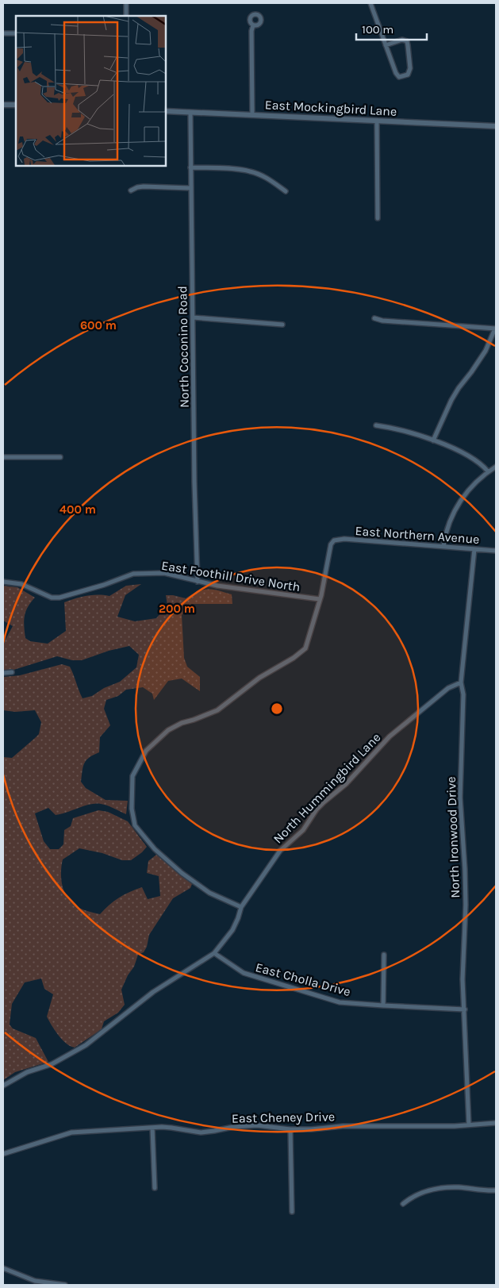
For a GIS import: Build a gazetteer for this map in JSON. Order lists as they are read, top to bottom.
{
  "streets": {
    "street": [
      "East Mockingbird Lane",
      "North Coconino Road",
      "East Northern Avenue",
      "East Foothill Drive North",
      "North Hummingbird Lane",
      "North Ironwood Drive",
      "East Cholla Drive",
      "East Cheney Drive"
    ]
  },
  "crossings": [
    ["East Mockingbird Lane", "North Coconino Road"],
    ["North Coconino Road", "East Foothill Drive North"],
    ["East Northern Avenue", "East Foothill Drive North"],
    ["East Northern Avenue", "North Ironwood Drive"],
    ["North Hummingbird Lane", "North Ironwood Drive"],
    ["North Hummingbird Lane", "East Cholla Drive"],
    ["North Ironwood Drive", "East Cholla Drive"],
    ["North Ironwood Drive", "East Cheney Drive"]
  ],
  "scale_bar": "100 m",
  "rings": ["600 m", "400 m", "200 m"]
}
